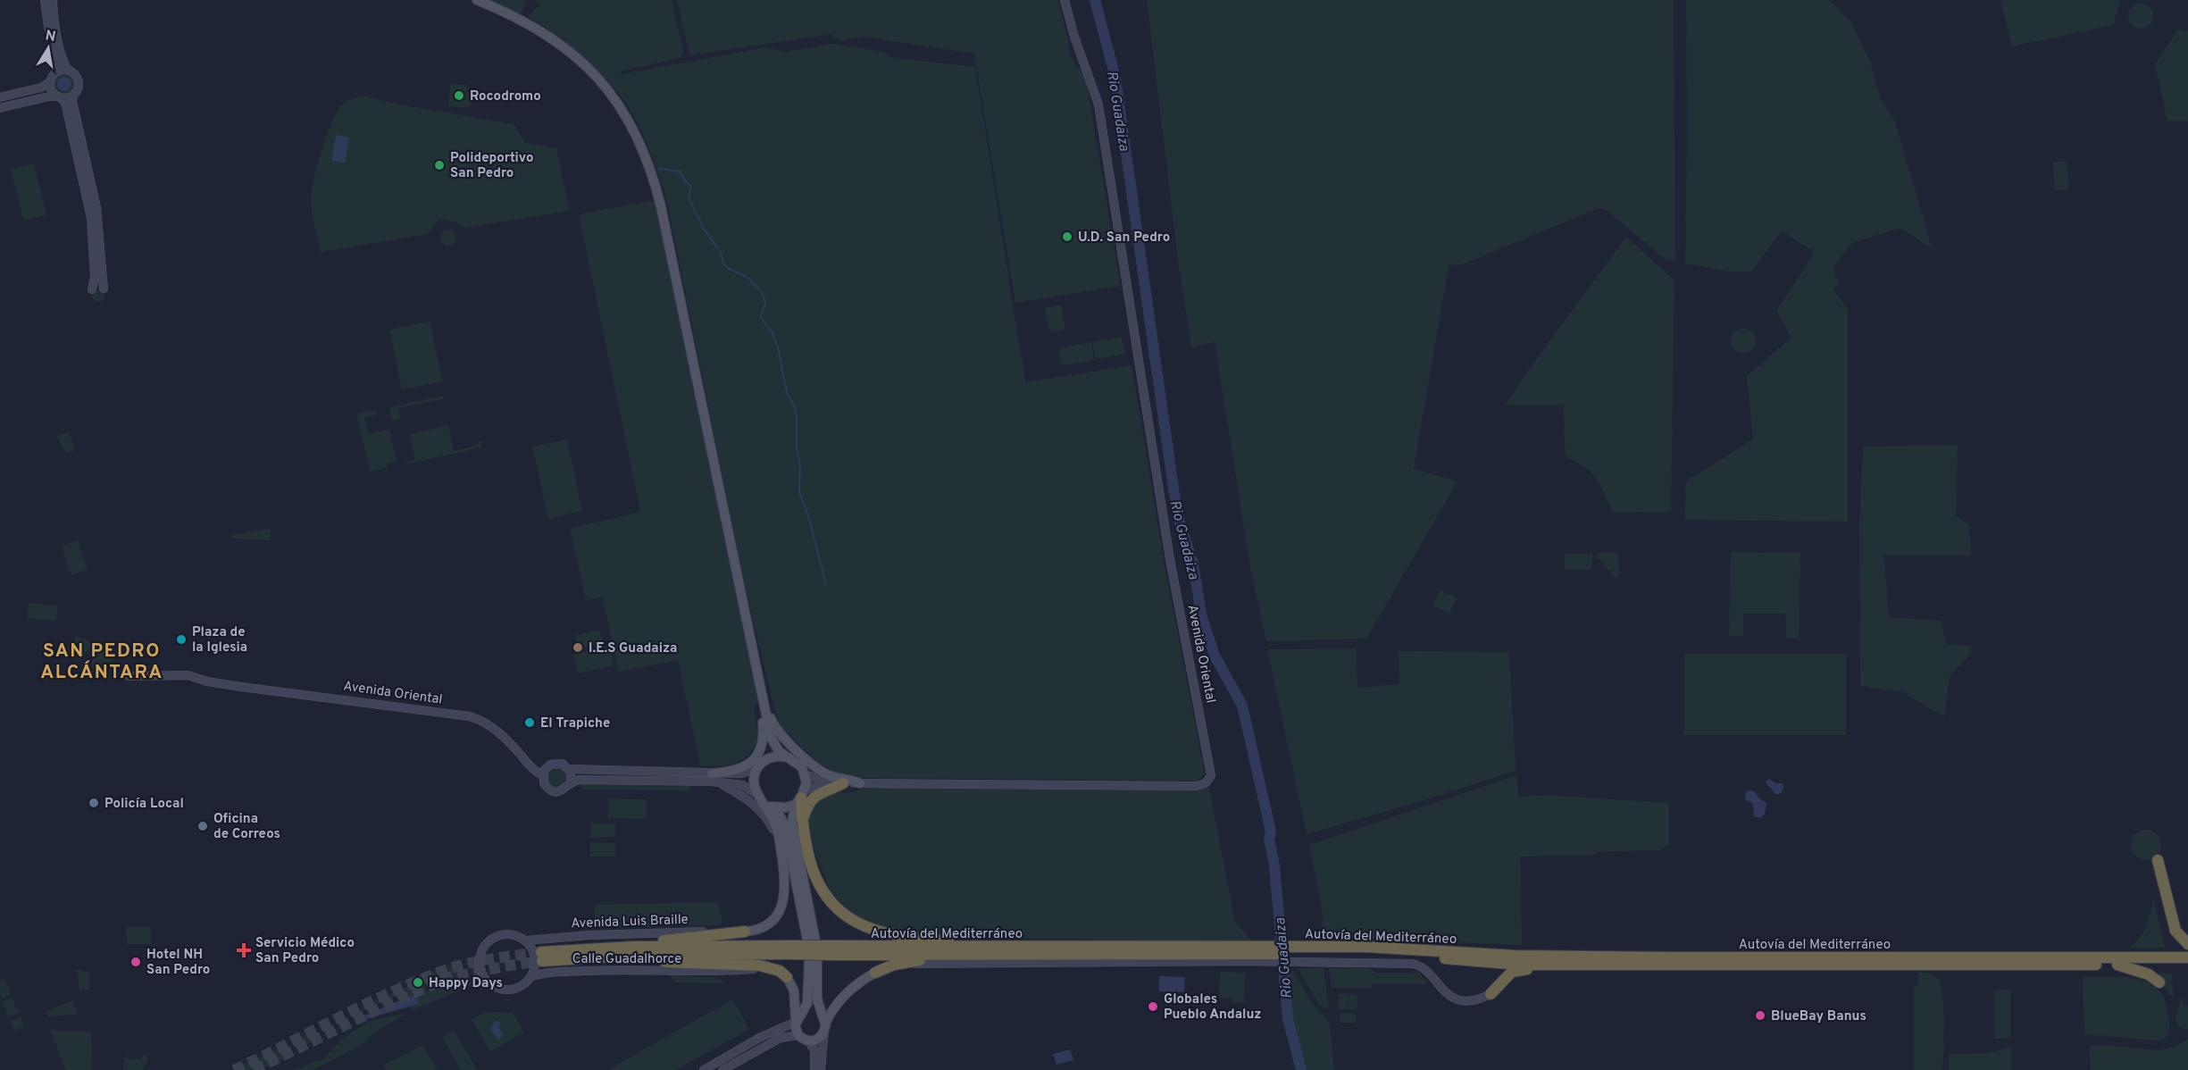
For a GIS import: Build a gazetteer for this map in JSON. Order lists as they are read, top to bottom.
{
  "streets": {
    "highway": ["Autovía del Mediterráneo"],
    "street": ["Avenida Oriental", "Avenida Luis Braille", "Calle Guadalhorce"]
  },
  "crossings": [
    ["Avenida Luis Braille", "Calle Guadalhorce"]
  ],
  "districts": ["SAN PEDRO ALCÁNTARA"],
  "water": ["Rio Guadaiza"],
  "places": {
    "other": [
      "Rocodromo",
      "Polideportivo San Pedro",
      "U.D. San Pedro",
      "Plaza de la Iglesia",
      "I.E.S Guadaiza",
      "El Trapiche",
      "Policía Local",
      "Oficina de Correos",
      "Hotel NH San Pedro",
      "Happy Days",
      "Globales Pueblo Andaluz",
      "BlueBay Banus"
    ],
    "health": ["Servicio Médico San Pedro"]
  },
  "north": "top"
}
